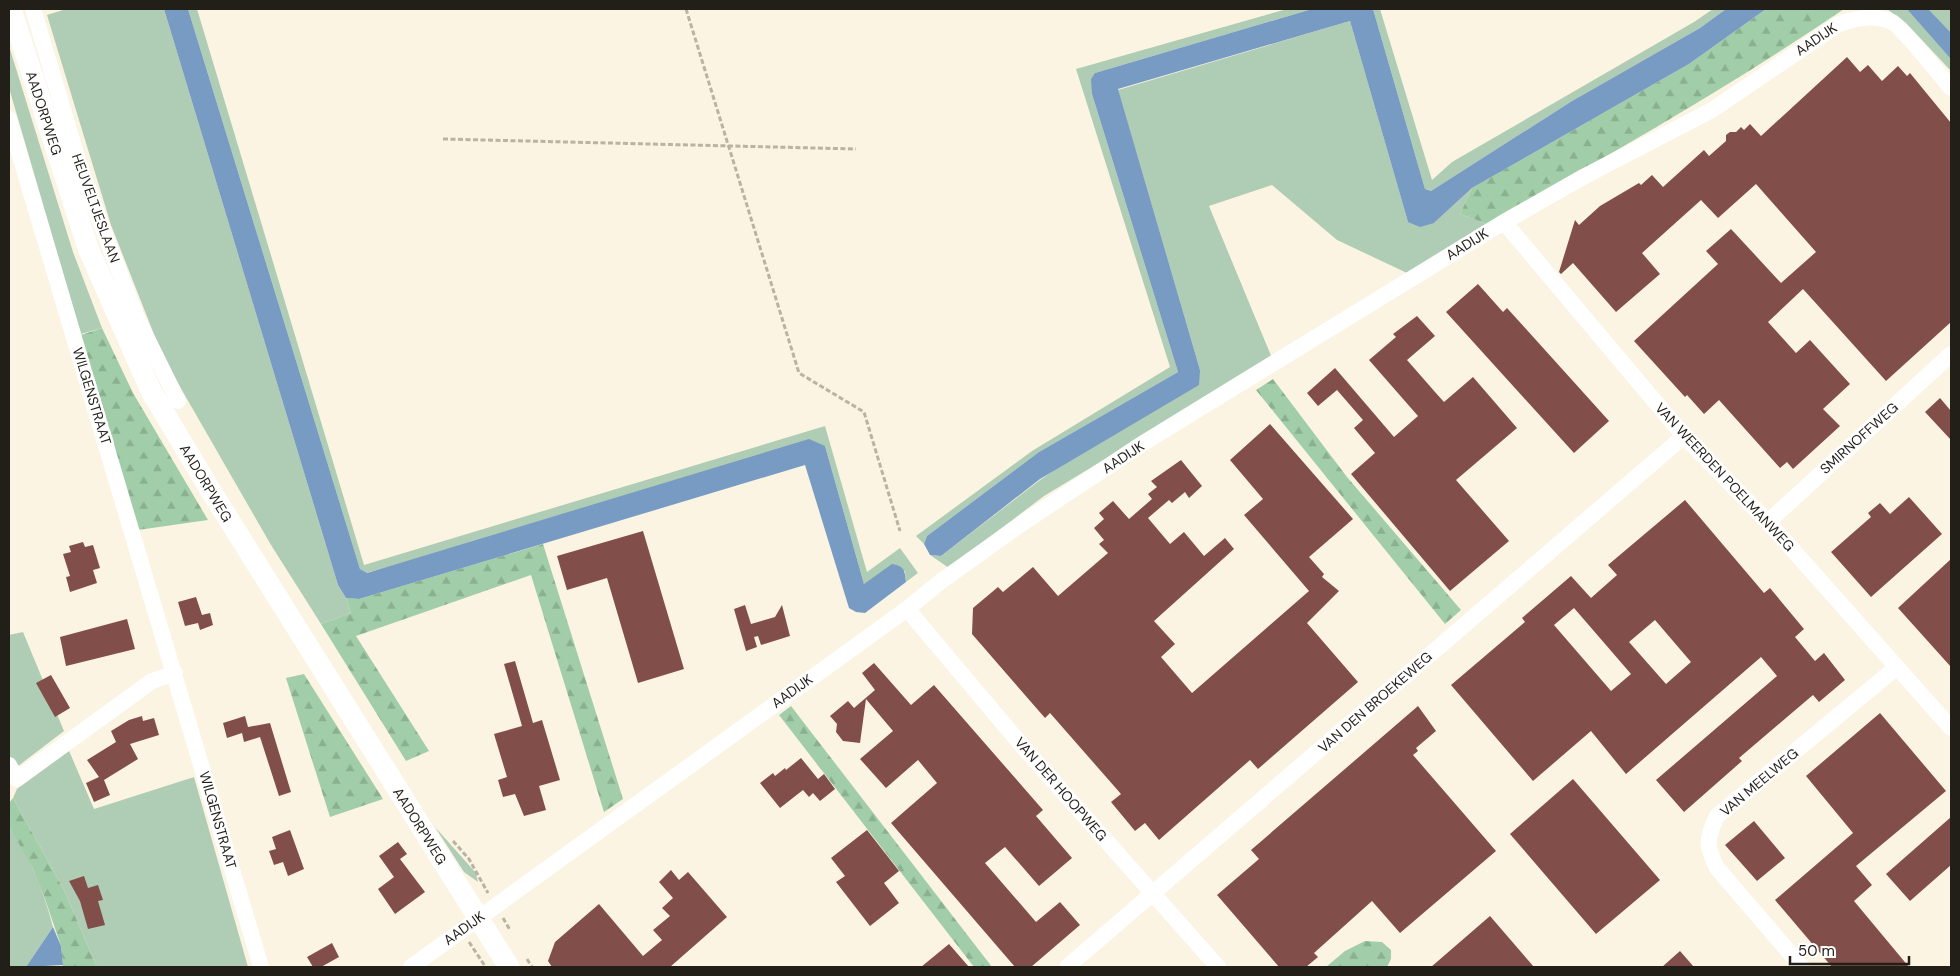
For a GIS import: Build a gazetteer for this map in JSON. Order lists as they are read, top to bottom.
{
  "streets": {
    "main road": ["AADORPWEG"],
    "street": [
      "AADIJK",
      "HEUVELTJESLAAN",
      "WILGENSTRAAT",
      "SMIRNOFFWEG",
      "VAN WEERDEN POELMANWEG",
      "VAN DEN BROEKEWEG",
      "VAN MEELWEG",
      "VAN DER HOOPWEG"
    ]
  },
  "crossings": [
    ["AADIJK", "AADORPWEG"],
    ["AADIJK", "VAN WEERDEN POELMANWEG"],
    ["AADIJK", "VAN DER HOOPWEG"],
    ["SMIRNOFFWEG", "VAN WEERDEN POELMANWEG"],
    ["VAN WEERDEN POELMANWEG", "VAN DEN BROEKEWEG"],
    ["VAN WEERDEN POELMANWEG", "VAN MEELWEG"],
    ["VAN DEN BROEKEWEG", "VAN DER HOOPWEG"]
  ],
  "scale_bar": "50 m"
}
